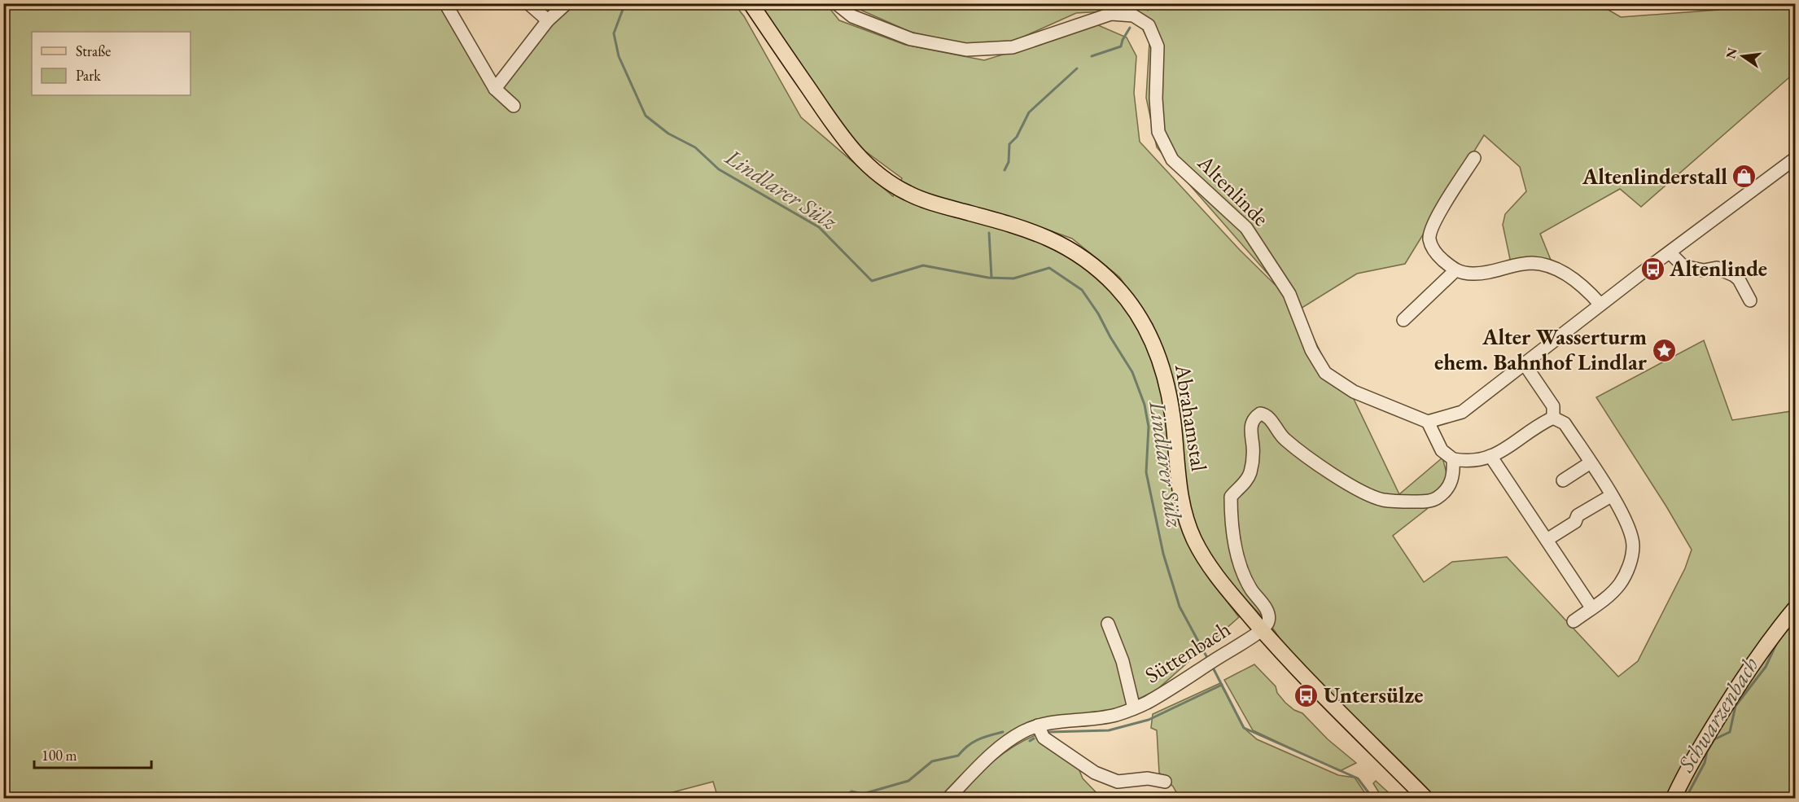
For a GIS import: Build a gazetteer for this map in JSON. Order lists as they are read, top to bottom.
{
  "streets": {
    "main road": ["Abrahamstal"],
    "street": ["Altenlinde", "Süttenbach"]
  },
  "crossings": [
    ["Abrahamstal", "Süttenbach"]
  ],
  "water": ["Lindlarer Sülz", "Schwarzenbach"],
  "places": {
    "shop": ["Altenlinderstall"],
    "bus stop": ["Altenlinde", "Untersülze"],
    "place": ["Alter Wasserturm ehem. Bahnhof Lindlar"]
  },
  "legend": ["Straße", "Park"],
  "scale_bar": "100 m",
  "north": "left"
}
